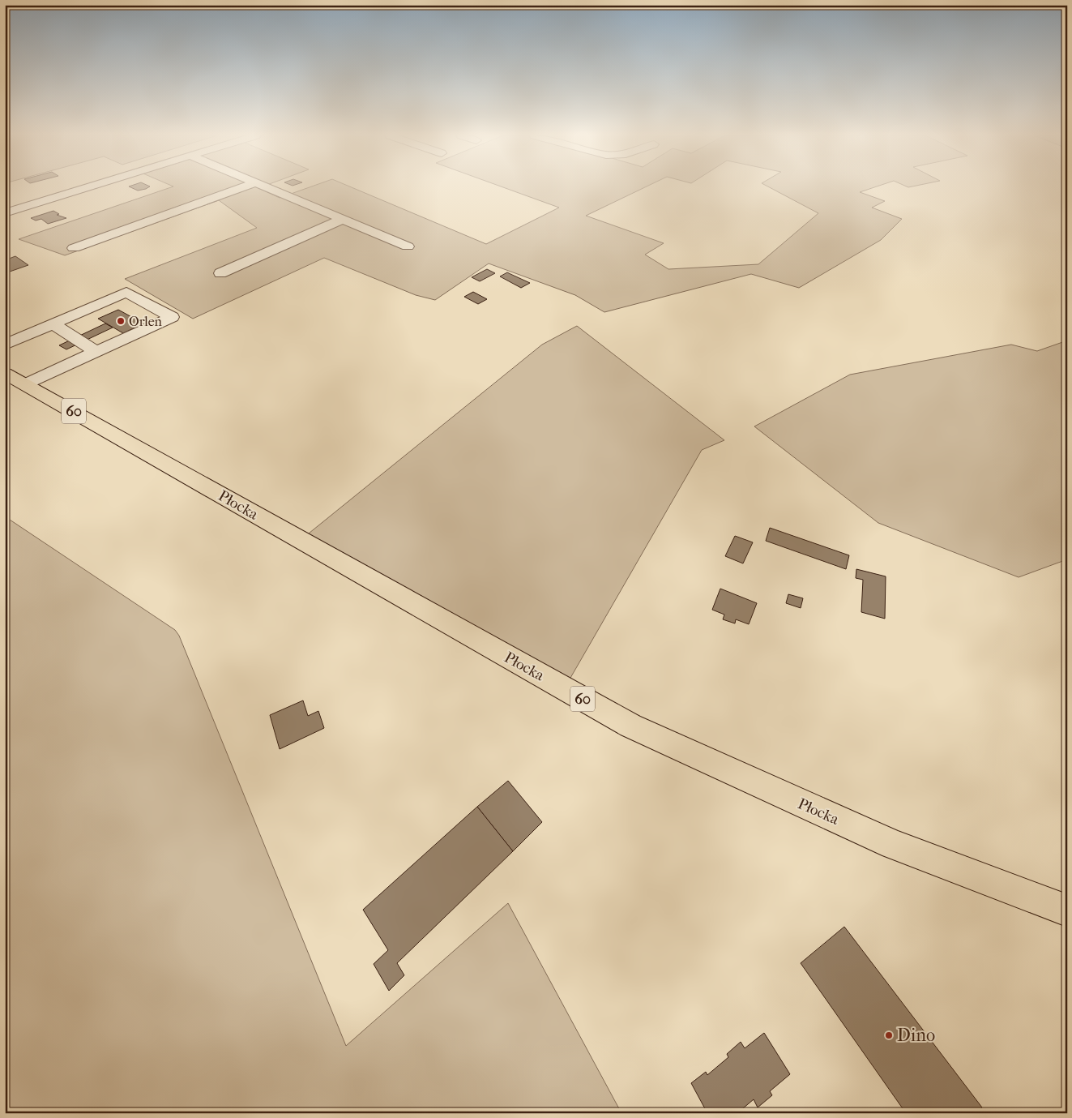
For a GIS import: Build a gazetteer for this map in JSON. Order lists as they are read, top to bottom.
{
  "streets": {
    "main road": ["60", "Płocka"]
  },
  "places": ["Orlen", "Dino"]
}
